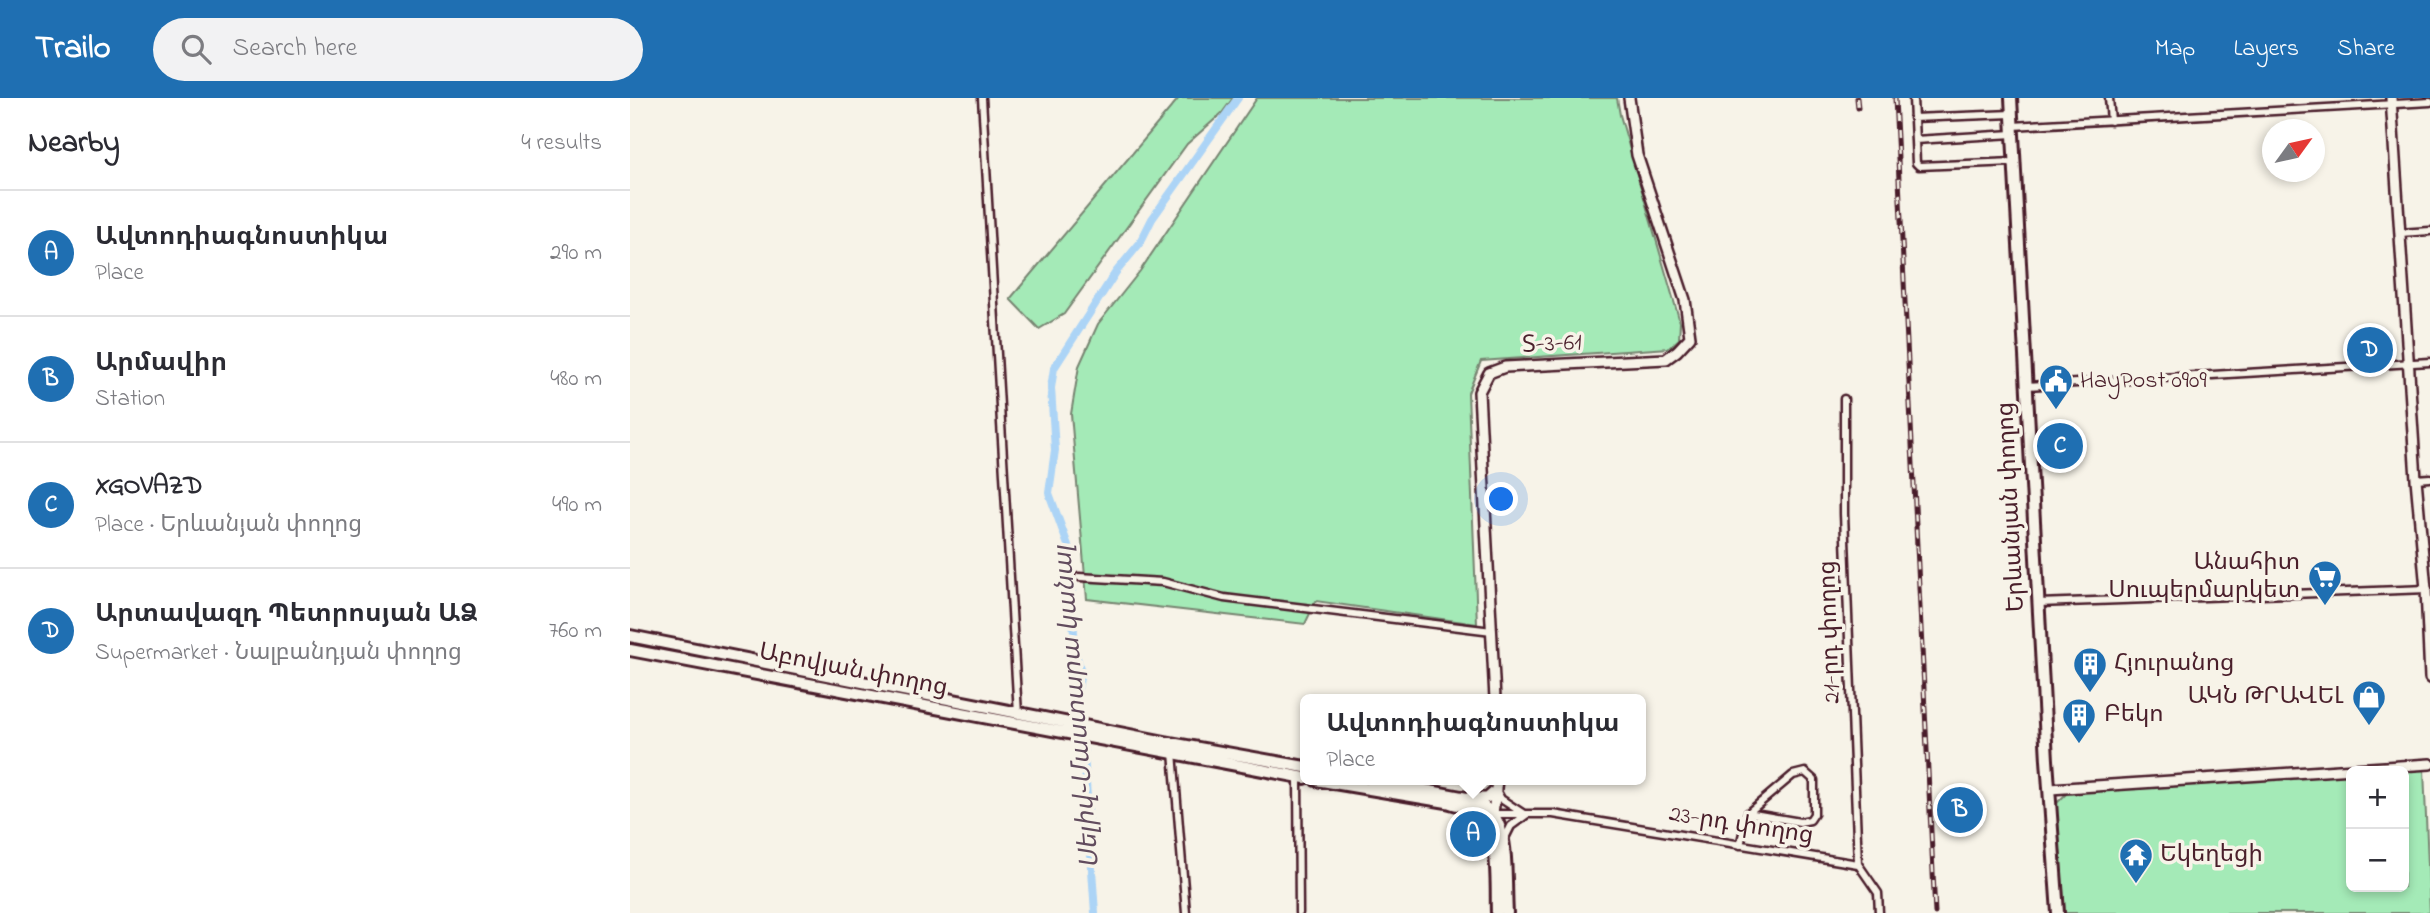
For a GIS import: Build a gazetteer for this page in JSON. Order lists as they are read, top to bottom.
{
  "streets": {
    "highway": ["Երևանյան փողոց", "Աբովյան փողոց"],
    "street": ["Տ-3-61", "21-րդ փողոց", "23-րդ փողոց"]
  },
  "crossings": [
    ["21-րդ փողոց", "23-րդ փողոց"]
  ],
  "water": ["Սելիվ֊Մաստարա կանալ"],
  "places": {
    "public building": ["HayPost 0909"],
    "supermarket": ["Անահիտ Սուպերմարկետ"],
    "building": ["Հյուրանոց", "Բեկո"],
    "shop": ["ԱԿՆ ԹՐԱՎԵԼ"],
    "temple": ["Եկեղեցի"]
  },
  "north": "top right",
  "page": {
    "header": "Trailo",
    "search": "Search here",
    "nav": ["Map", "Layers", "Share"],
    "heading": ["Nearby", "4 results"],
    "list": [
      {
        "mark": "A",
        "name": "Ավտոդիագնոստիկա",
        "note": "Place",
        "value": "290 m"
      },
      {
        "mark": "B",
        "name": "Արմավիր",
        "note": "Station",
        "value": "480 m"
      },
      {
        "mark": "C",
        "name": "XGOVAZD",
        "note": "Place · Երևանյան փողոց",
        "value": "490 m"
      },
      {
        "mark": "D",
        "name": "Արտավազդ Պետրոսյան ԱՁ",
        "note": "Supermarket · Նալբանդյան փողոց",
        "value": "760 m"
      }
    ],
    "pins": [
      "D",
      "C",
      "B",
      "A"
    ],
    "popup": ["Ավտոդիագնոստիկա", "Place"],
    "map_buttons": ["+", "−"]
  }
}
